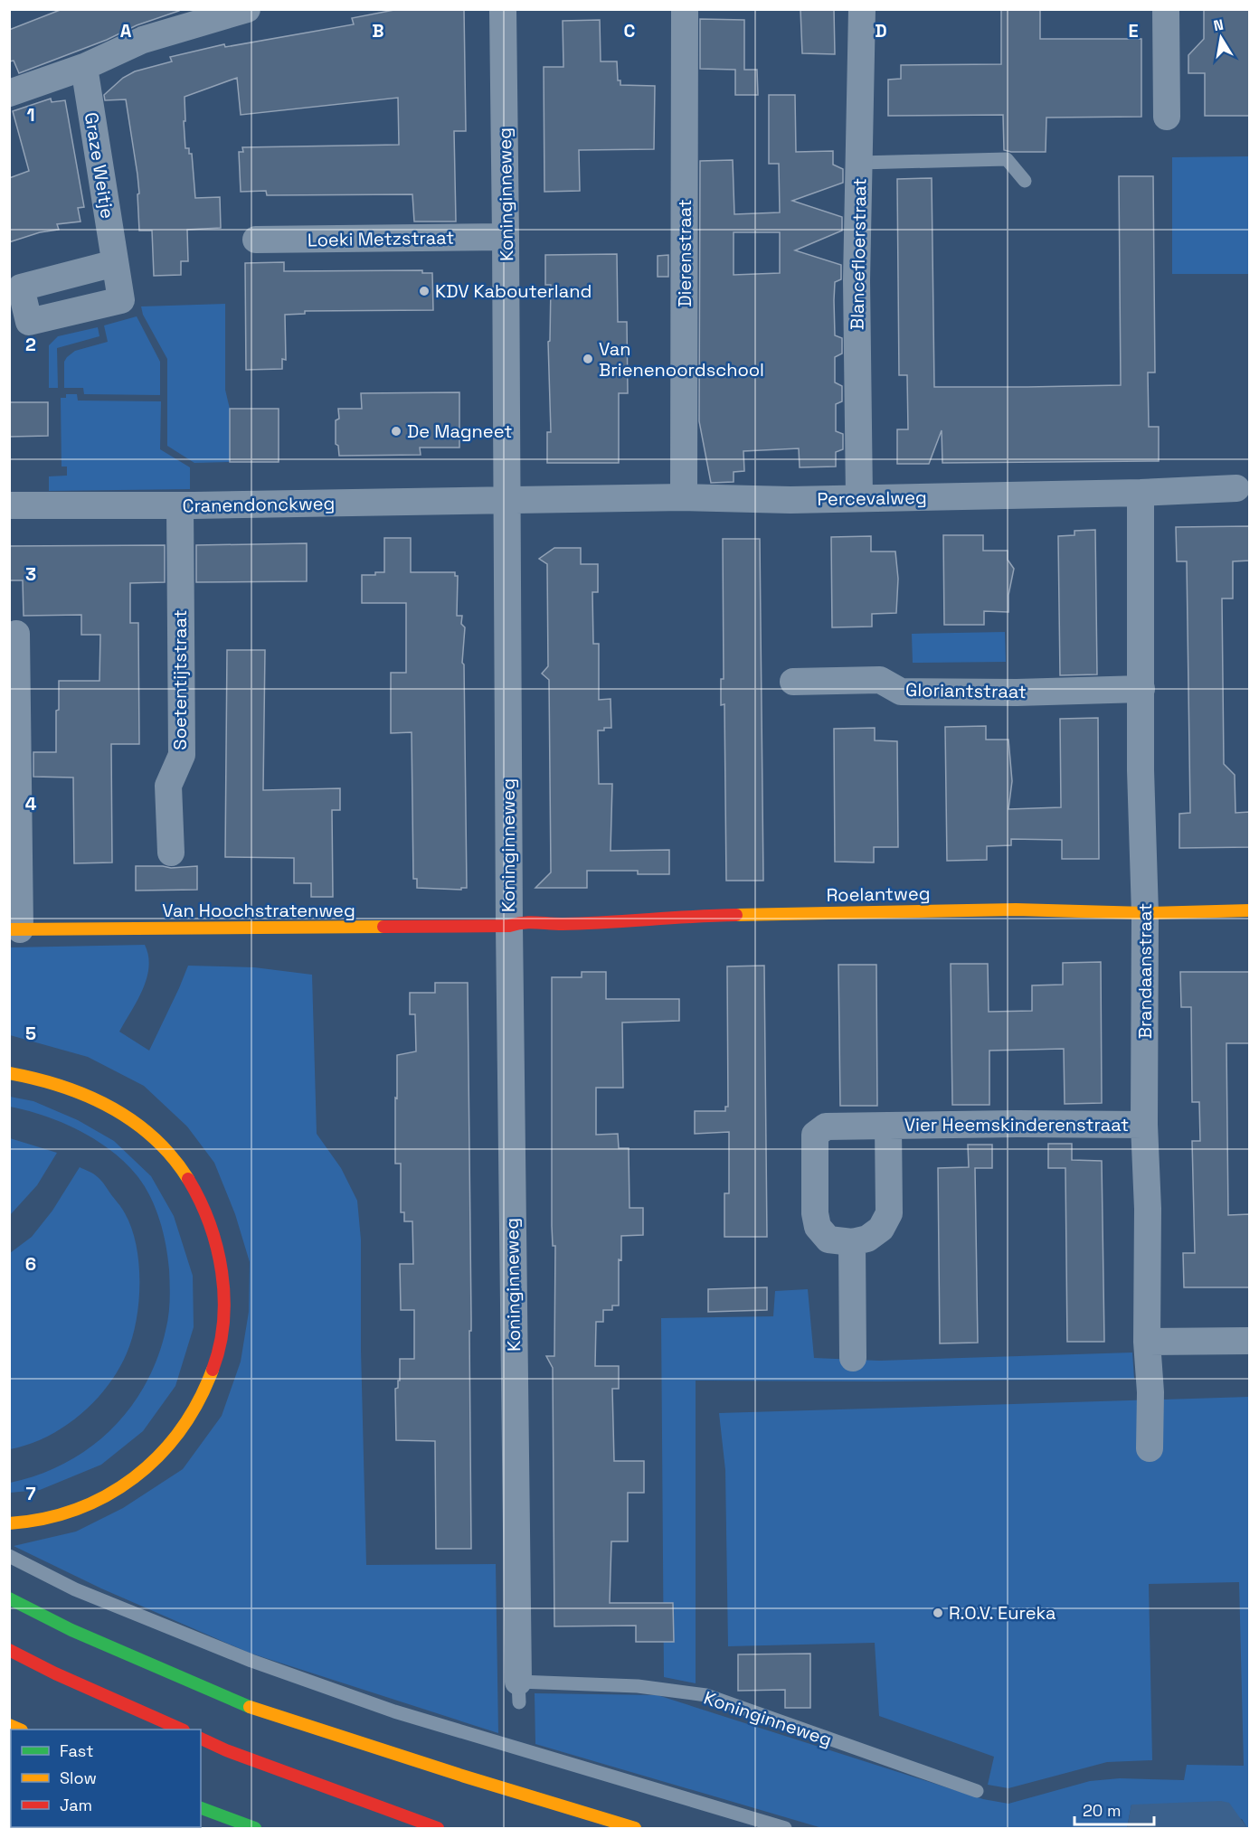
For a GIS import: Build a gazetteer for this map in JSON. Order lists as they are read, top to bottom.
{
  "streets": {
    "main road": ["Roelantweg", "Van Hoochstratenweg"],
    "street": [
      "Graze Weitje",
      "Koninginneweg",
      "Loeki Metzstraat",
      "Dierenstraat",
      "Blancefloerstraat",
      "Percevalweg",
      "Cranendonckweg",
      "Soetentijtstraat",
      "Gloriantstraat",
      "Brandaanstraat",
      "Vier Heemskinderenstraat"
    ]
  },
  "crossings": [
    ["Koninginneweg", "Loeki Metzstraat"],
    ["Koninginneweg", "Percevalweg"],
    ["Koninginneweg", "Cranendonckweg"],
    ["Koninginneweg", "Roelantweg"],
    ["Koninginneweg", "Van Hoochstratenweg"],
    ["Dierenstraat", "Percevalweg"],
    ["Blancefloerstraat", "Percevalweg"],
    ["Percevalweg", "Cranendonckweg"],
    ["Percevalweg", "Brandaanstraat"],
    ["Cranendonckweg", "Soetentijtstraat"],
    ["Gloriantstraat", "Brandaanstraat"],
    ["Roelantweg", "Van Hoochstratenweg"],
    ["Roelantweg", "Brandaanstraat"],
    ["Brandaanstraat", "Vier Heemskinderenstraat"]
  ],
  "places": [
    "KDV Kabouterland",
    "Van Brienenoordschool",
    "De Magneet",
    "R.O.V. Eureka"
  ],
  "legend": ["Fast", "Slow", "Jam"],
  "scale_bar": "20 m",
  "north": "top",
  "grid": {
    "columns": [
      "A",
      "B",
      "C",
      "D",
      "E"
    ],
    "rows": [
      "1",
      "2",
      "3",
      "4",
      "5",
      "6",
      "7"
    ]
  }
}
